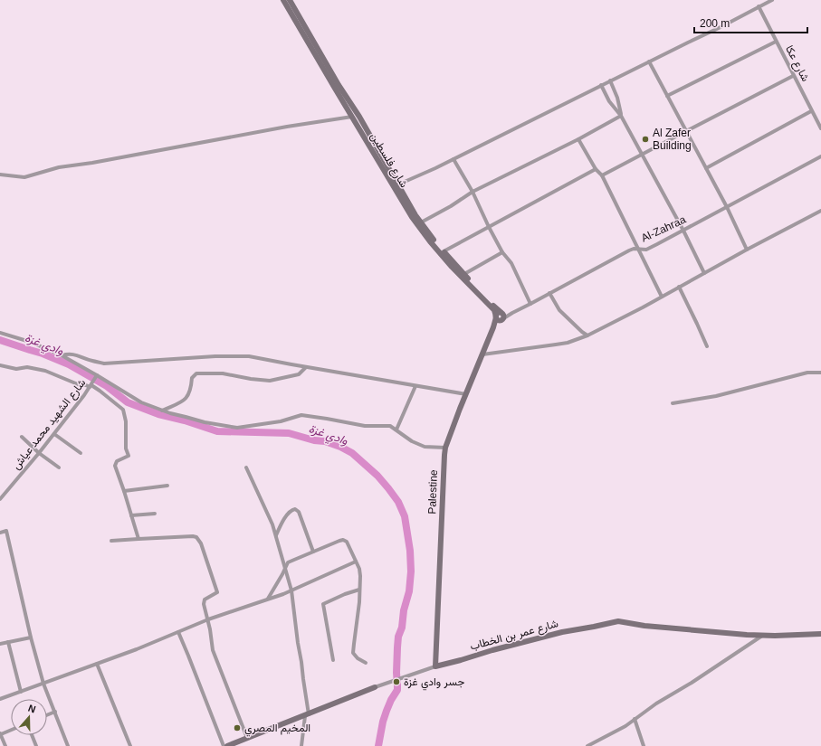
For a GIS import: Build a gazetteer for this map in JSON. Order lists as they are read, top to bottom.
{
  "streets": {
    "street": [
      "شارع عكا",
      "شارع فلسطين",
      "Al-Zahraa",
      "شارع الشهيد محمد عياش",
      "Palestine",
      "شارع عمر بن الخطاب"
    ]
  },
  "crossings": [
    ["شارع فلسطين", "Al-Zahraa"],
    ["شارع فلسطين", "Palestine"],
    ["Al-Zahraa", "Palestine"],
    ["Palestine", "شارع عمر بن الخطاب"]
  ],
  "water": ["وادي غزة"],
  "places": ["Al Zafer Building", "جسر وادي غزة", "المخيم المصري"],
  "scale_bar": "200 m",
  "north": "top"
}
